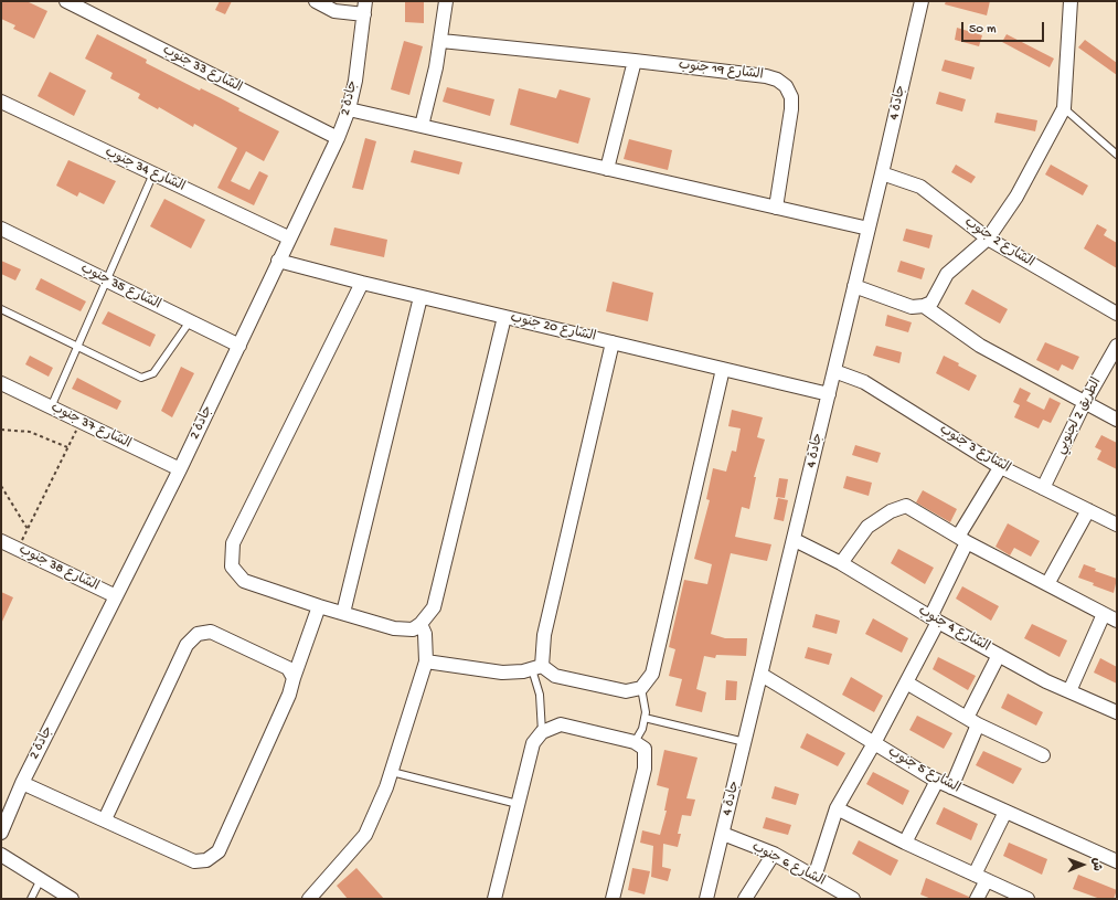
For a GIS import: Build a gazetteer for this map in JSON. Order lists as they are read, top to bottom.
{
  "streets": {
    "street": [
      "الشارع 33 جنوب",
      "الشارع 19 جنوب",
      "جادة 2",
      "جادة 4",
      "الشارع 34 جنوب",
      "الشارع 2 جنوب",
      "الشارع 35 جنوب",
      "الشارع 20 جنوب",
      "الطريق 2 لجنوبي",
      "الشارع 37 جنوب",
      "الشارع 3 جنوب",
      "الشارع 38 جنوب",
      "الشارع 4 جنوب",
      "الشارع 5 جنوب",
      "الشارع 6 جنوب"
    ]
  },
  "crossings": [
    ["الشارع 33 جنوب", "جادة 2"],
    ["جادة 2", "الشارع 34 جنوب"],
    ["جادة 2", "الشارع 35 جنوب"],
    ["جادة 2", "الشارع 20 جنوب"],
    ["جادة 2", "الشارع 37 جنوب"],
    ["جادة 2", "الشارع 38 جنوب"],
    ["جادة 4", "الشارع 2 جنوب"],
    ["جادة 4", "الشارع 20 جنوب"],
    ["جادة 4", "الشارع 3 جنوب"],
    ["جادة 4", "الشارع 4 جنوب"],
    ["جادة 4", "الشارع 5 جنوب"],
    ["جادة 4", "الشارع 6 جنوب"],
    ["الطريق 2 لجنوبي", "الشارع 3 جنوب"]
  ],
  "scale_bar": "50 m",
  "north": "right"
}
